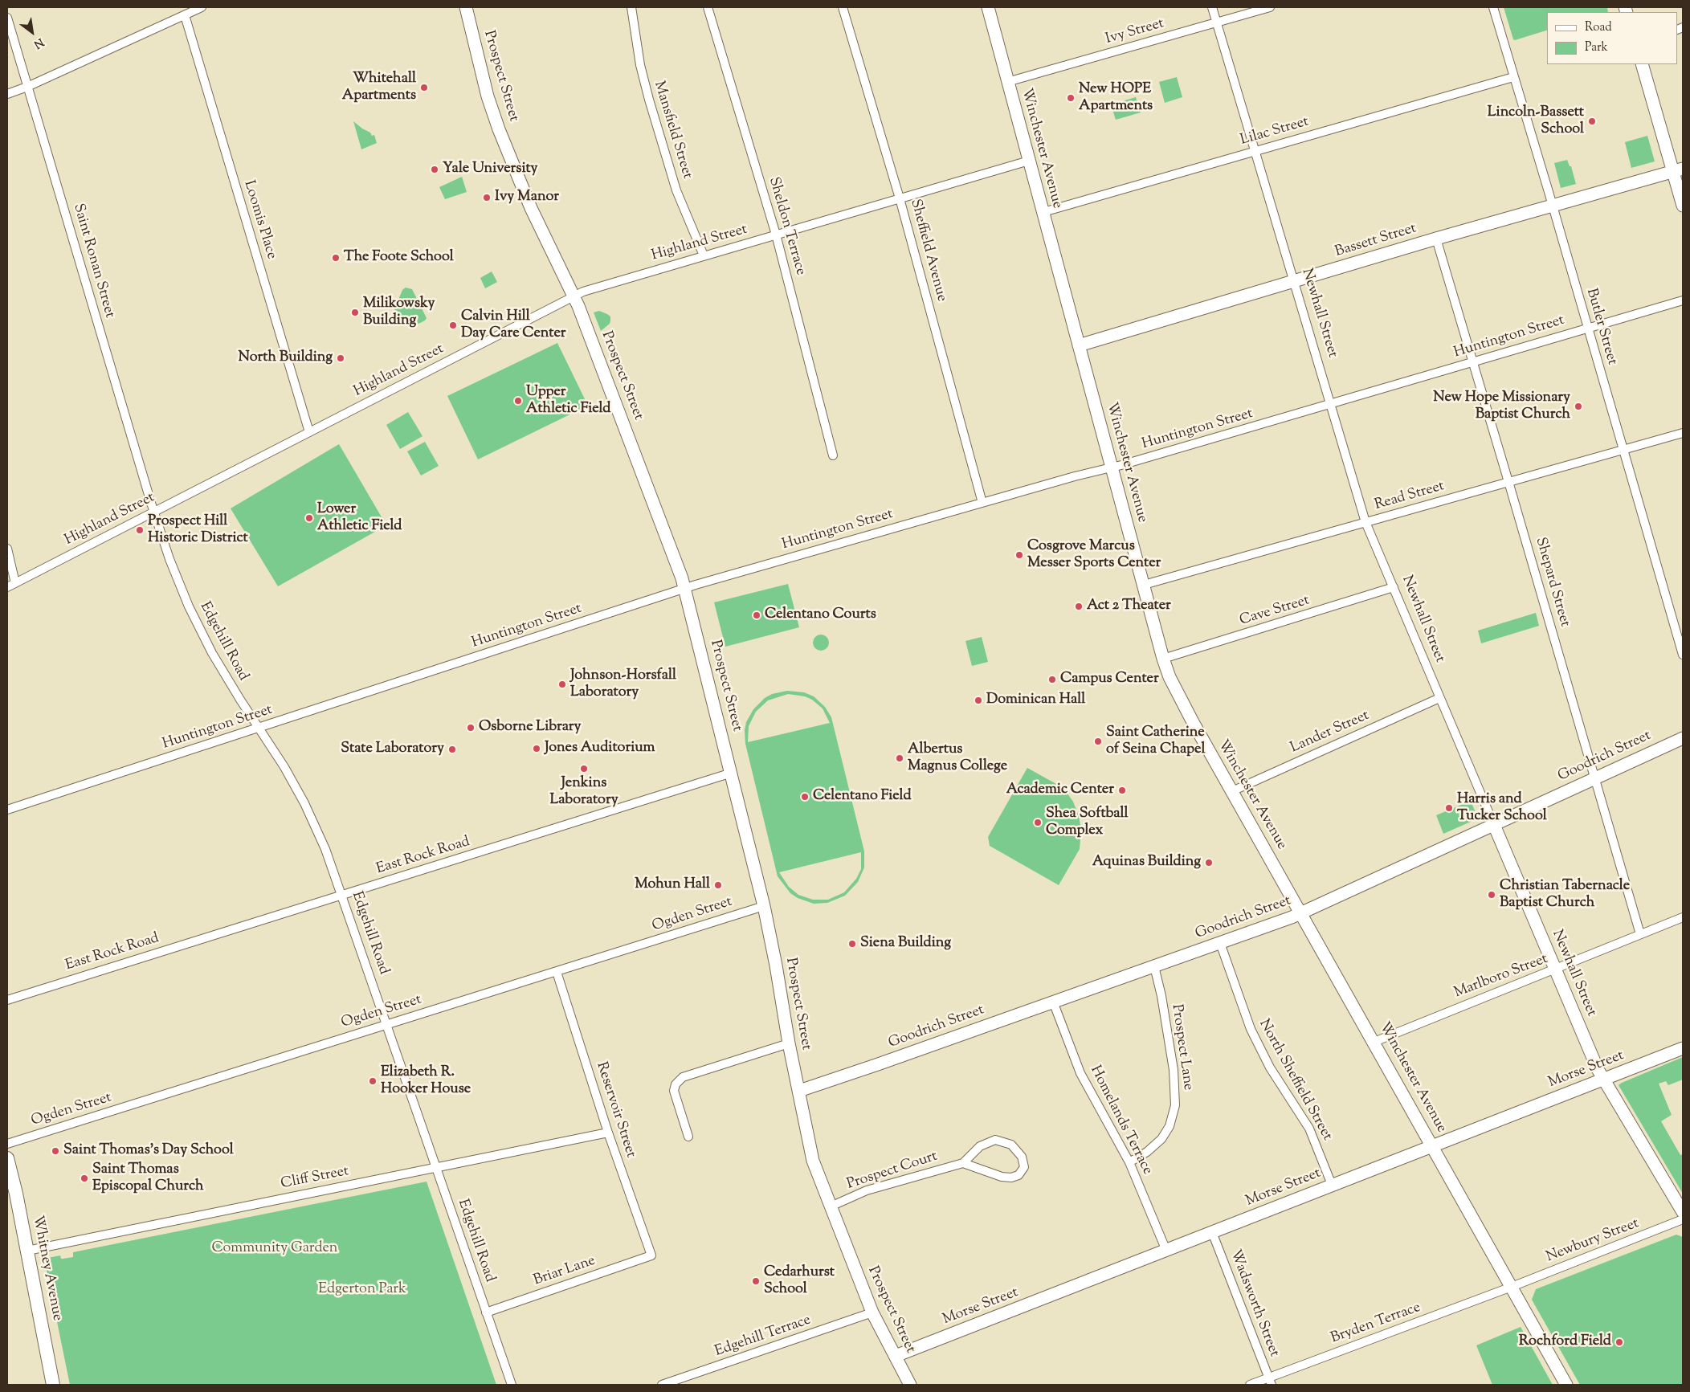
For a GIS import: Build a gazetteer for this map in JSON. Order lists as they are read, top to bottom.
{
  "streets": {
    "main road": [
      "Prospect Street",
      "Winchester Avenue",
      "Bassett Street",
      "Newhall Street",
      "Goodrich Street",
      "Morse Street",
      "Whitney Avenue"
    ],
    "street": [
      "Ivy Street",
      "Mansfield Street",
      "Lilac Street",
      "Loomis Place",
      "Sheldon Terrace",
      "Highland Street",
      "Sheffield Avenue",
      "Saint Ronan Street",
      "Butler Street",
      "Huntington Street",
      "Read Street",
      "Shepard Street",
      "Cave Street",
      "Edgehill Road",
      "Lander Street",
      "East Rock Road",
      "Ogden Street",
      "Marlboro Street",
      "Prospect Lane",
      "North Sheffield Street",
      "Reservoir Street",
      "Homelands Terrace",
      "Prospect Court",
      "Cliff Street",
      "Newbury Street",
      "Briar Lane",
      "Wadsworth Street",
      "Bryden Terrace",
      "Edgehill Terrace"
    ]
  },
  "crossings": [
    ["Ivy Street", "Winchester Avenue"],
    ["Ivy Street", "Newhall Street"],
    ["Prospect Street", "Highland Street"],
    ["Prospect Street", "Huntington Street"],
    ["Prospect Street", "Goodrich Street"],
    ["Prospect Street", "East Rock Road"],
    ["Prospect Street", "Ogden Street"],
    ["Prospect Street", "Morse Street"],
    ["Prospect Street", "Prospect Court"],
    ["Prospect Street", "Edgehill Terrace"],
    ["Mansfield Street", "Highland Street"],
    ["Lilac Street", "Winchester Avenue"],
    ["Lilac Street", "Newhall Street"],
    ["Lilac Street", "Butler Street"],
    ["Winchester Avenue", "Bassett Street"],
    ["Winchester Avenue", "Highland Street"],
    ["Winchester Avenue", "Huntington Street"],
    ["Winchester Avenue", "Read Street"],
    ["Winchester Avenue", "Cave Street"],
    ["Winchester Avenue", "Lander Street"],
    ["Winchester Avenue", "Goodrich Street"],
    ["Winchester Avenue", "Marlboro Street"],
    ["Winchester Avenue", "Morse Street"],
    ["Winchester Avenue", "Newbury Street"],
    ["Winchester Avenue", "Bryden Terrace"],
    ["Loomis Place", "Highland Street"],
    ["Sheldon Terrace", "Highland Street"],
    ["Bassett Street", "Newhall Street"],
    ["Bassett Street", "Butler Street"],
    ["Bassett Street", "Shepard Street"],
    ["Highland Street", "Sheffield Avenue"],
    ["Highland Street", "Saint Ronan Street"],
    ["Highland Street", "Edgehill Road"],
    ["Sheffield Avenue", "Huntington Street"],
    ["Saint Ronan Street", "Edgehill Road"],
    ["Newhall Street", "Huntington Street"],
    ["Newhall Street", "Read Street"],
    ["Newhall Street", "Cave Street"],
    ["Newhall Street", "Lander Street"],
    ["Newhall Street", "Goodrich Street"],
    ["Newhall Street", "Marlboro Street"],
    ["Newhall Street", "Morse Street"],
    ["Butler Street", "Huntington Street"],
    ["Butler Street", "Read Street"],
    ["Huntington Street", "Shepard Street"],
    ["Huntington Street", "Edgehill Road"],
    ["Read Street", "Shepard Street"],
    ["Shepard Street", "Goodrich Street"],
    ["Shepard Street", "Marlboro Street"],
    ["Edgehill Road", "East Rock Road"],
    ["Edgehill Road", "Ogden Street"],
    ["Edgehill Road", "Cliff Street"],
    ["Edgehill Road", "Briar Lane"],
    ["Goodrich Street", "Prospect Lane"],
    ["Goodrich Street", "North Sheffield Street"],
    ["Goodrich Street", "Homelands Terrace"],
    ["Ogden Street", "Reservoir Street"],
    ["Prospect Lane", "Homelands Terrace"],
    ["Morse Street", "North Sheffield Street"],
    ["Morse Street", "Homelands Terrace"],
    ["Morse Street", "Wadsworth Street"],
    ["Reservoir Street", "Cliff Street"],
    ["Reservoir Street", "Briar Lane"],
    ["Cliff Street", "Whitney Avenue"],
    ["Newbury Street", "Bryden Terrace"],
    ["Wadsworth Street", "Bryden Terrace"]
  ],
  "parks": ["Community Garden", "Edgerton Park"],
  "places": [
    "Whitehall Apartments",
    "New HOPE Apartments",
    "Lincoln-Bassett School",
    "Yale University",
    "Ivy Manor",
    "The Foote School",
    "Milikowsky Building",
    "Calvin Hill Day Care Center",
    "North Building",
    "Upper Athletic Field",
    "New Hope Missionary Baptist Church",
    "Lower Athletic Field",
    "Prospect Hill Historic District",
    "Cosgrove Marcus Messer Sports Center",
    "Act 2 Theater",
    "Celentano Courts",
    "Campus Center",
    "Johnson-Horsfall Laboratory",
    "Dominican Hall",
    "Osborne Library",
    "Saint Catherine of Seina Chapel",
    "Jones Auditorium",
    "State Laboratory",
    "Albertus Magnus College",
    "Jenkins Laboratory",
    "Academic Center",
    "Celentano Field",
    "Harris and Tucker School",
    "Shea Softball Complex",
    "Aquinas Building",
    "Mohun Hall",
    "Christian Tabernacle Baptist Church",
    "Siena Building",
    "Elizabeth R. Hooker House",
    "Saint Thomas's Day School",
    "Saint Thomas Episcopal Church",
    "Cedarhurst School",
    "Rochford Field"
  ],
  "legend": ["Road", "Park"],
  "north": "bottom right"
}
